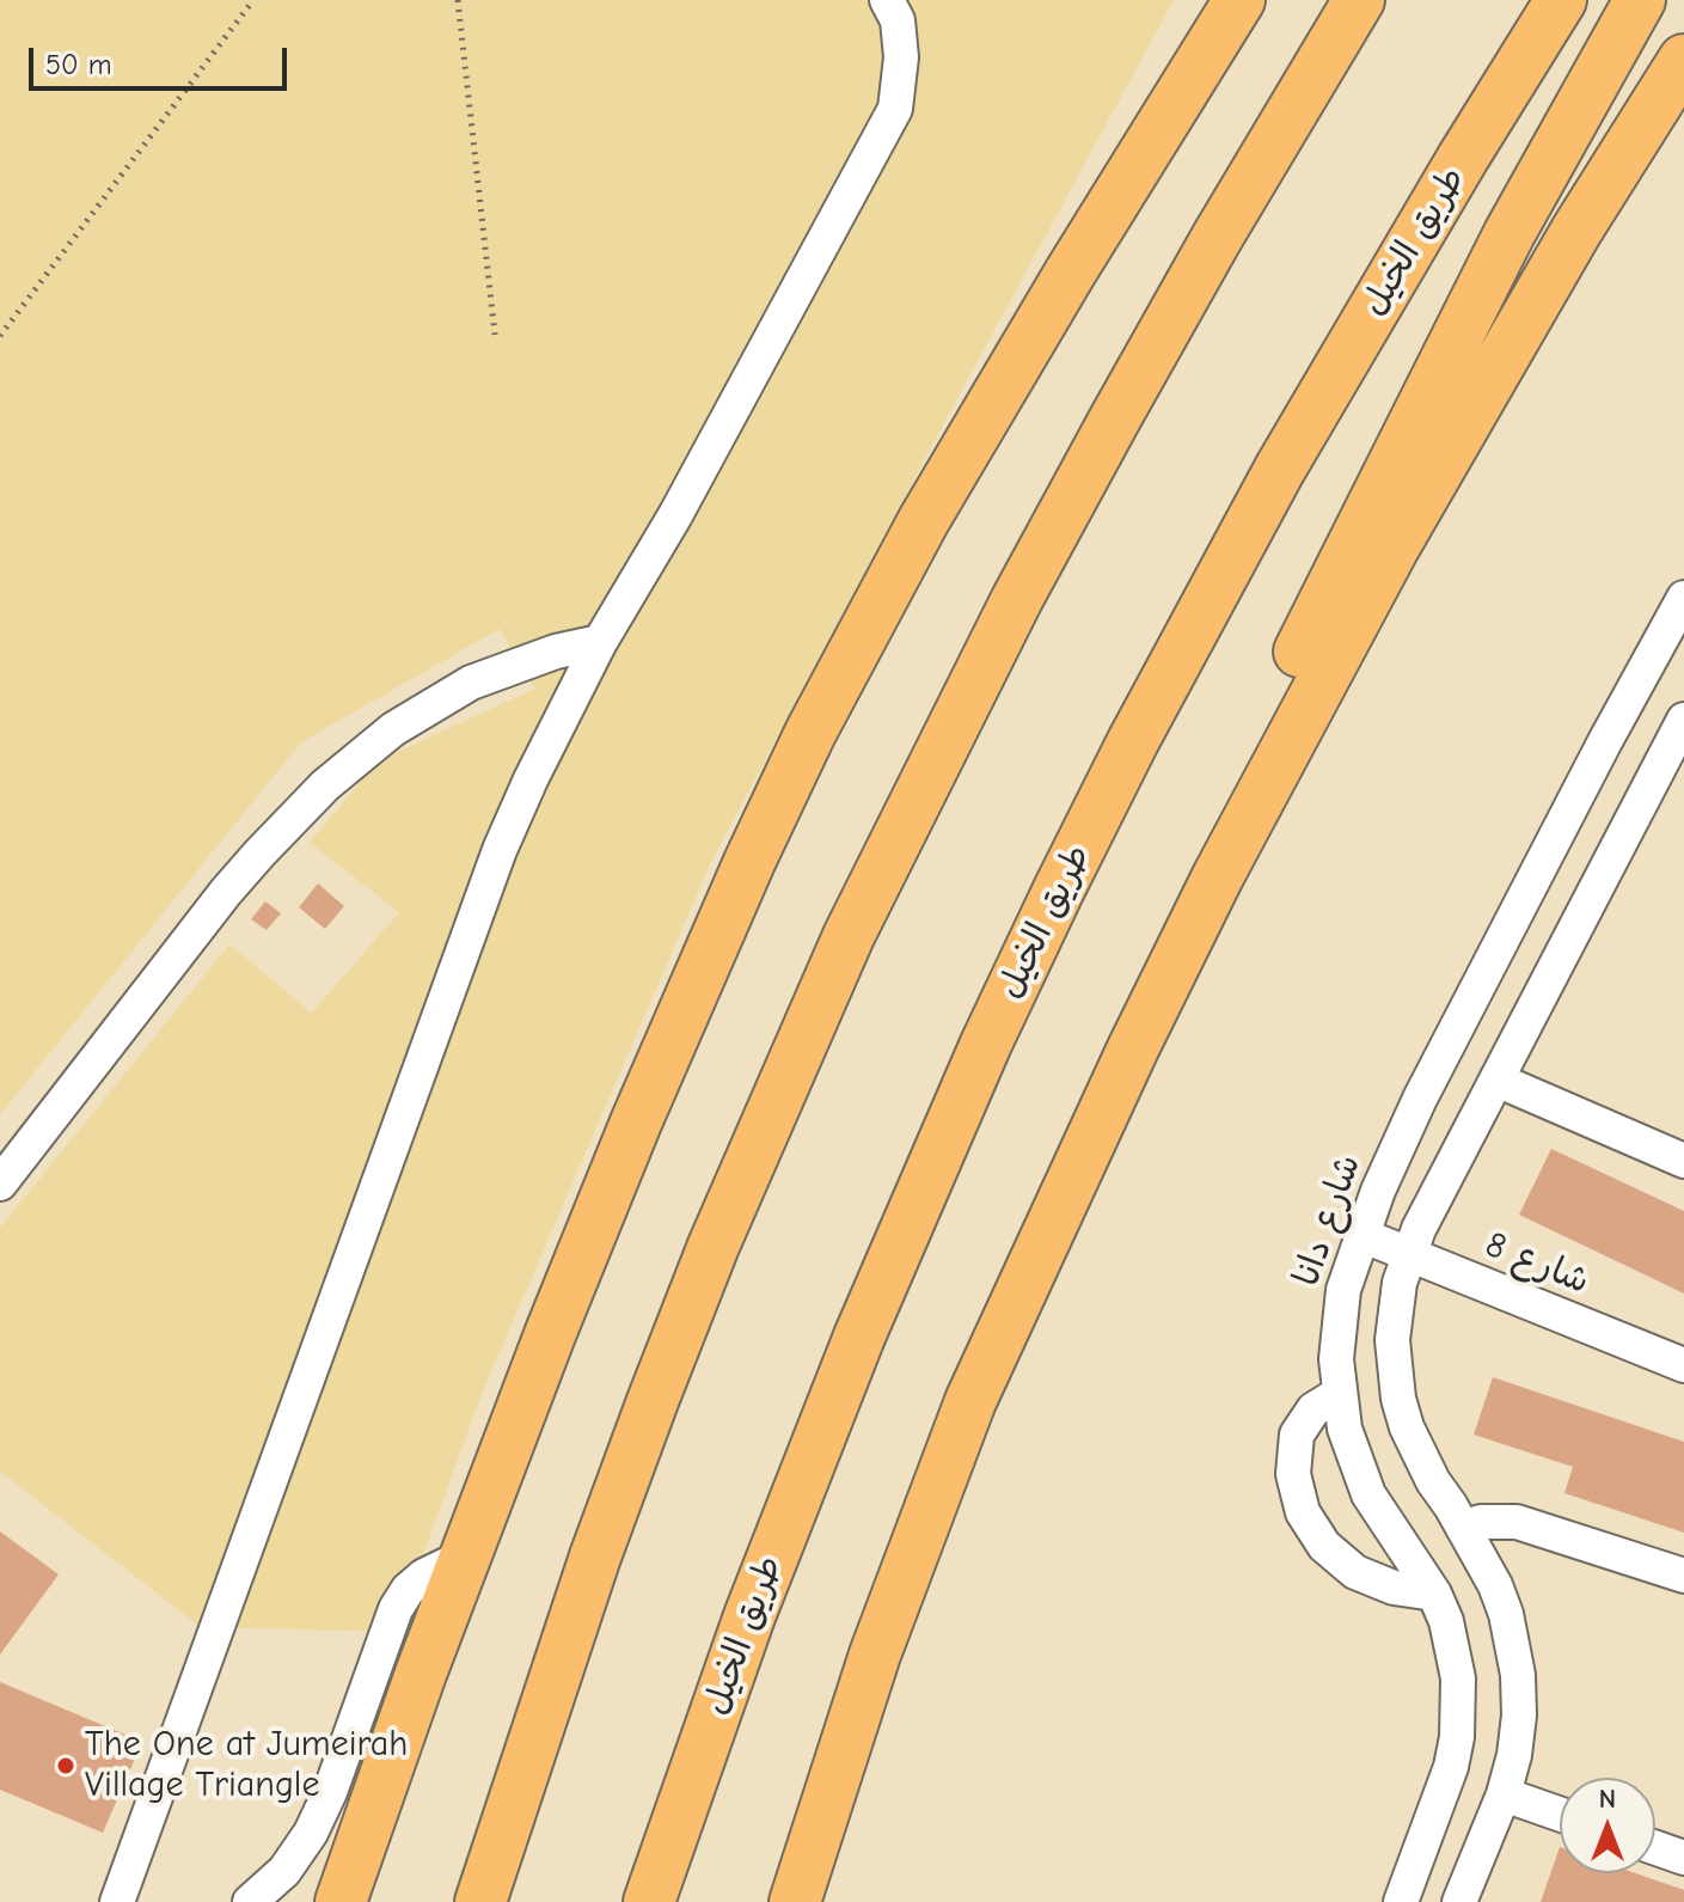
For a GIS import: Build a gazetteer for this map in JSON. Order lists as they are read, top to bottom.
{
  "streets": {
    "highway": ["طريق الخيل"],
    "street": ["شارع دانا", "شارع 8"]
  },
  "crossings": [
    ["شارع دانا", "شارع 8"]
  ],
  "places": ["The One at Jumeirah Village Triangle"],
  "scale_bar": "50 m",
  "north": "top"
}
